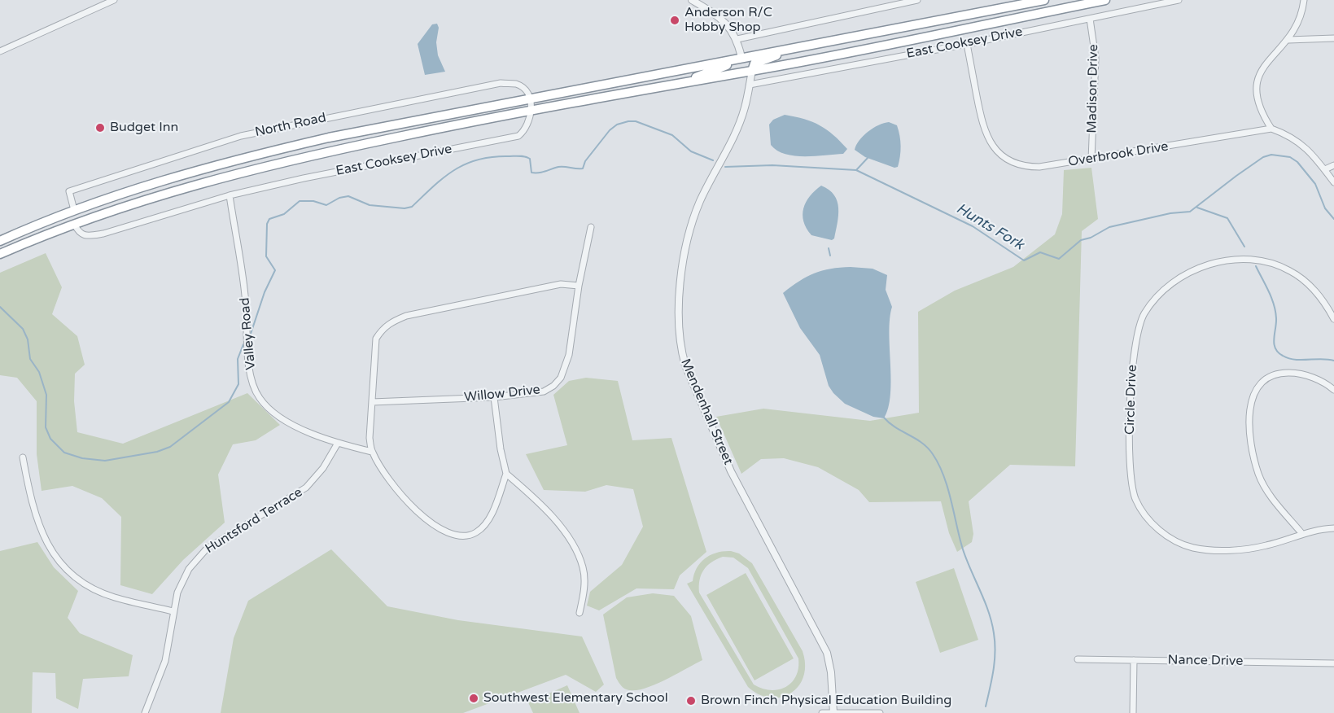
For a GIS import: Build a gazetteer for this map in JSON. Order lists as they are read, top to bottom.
{
  "streets": {
    "street": [
      "East Cooksey Drive",
      "Madison Drive",
      "North Road",
      "Overbrook Drive",
      "Valley Road",
      "Willow Drive",
      "Circle Drive",
      "Mendenhall Street",
      "Huntsford Terrace",
      "Nance Drive"
    ]
  },
  "crossings": [
    ["East Cooksey Drive", "Madison Drive"],
    ["East Cooksey Drive", "North Road"],
    ["East Cooksey Drive", "Overbrook Drive"],
    ["East Cooksey Drive", "Valley Road"],
    ["East Cooksey Drive", "Mendenhall Street"],
    ["Madison Drive", "Overbrook Drive"],
    ["Valley Road", "Huntsford Terrace"]
  ],
  "water": ["Hunts Fork"],
  "places": [
    "Anderson R/C Hobby Shop",
    "Budget Inn",
    "Southwest Elementary School",
    "Brown Finch Physical Education Building"
  ]
}
